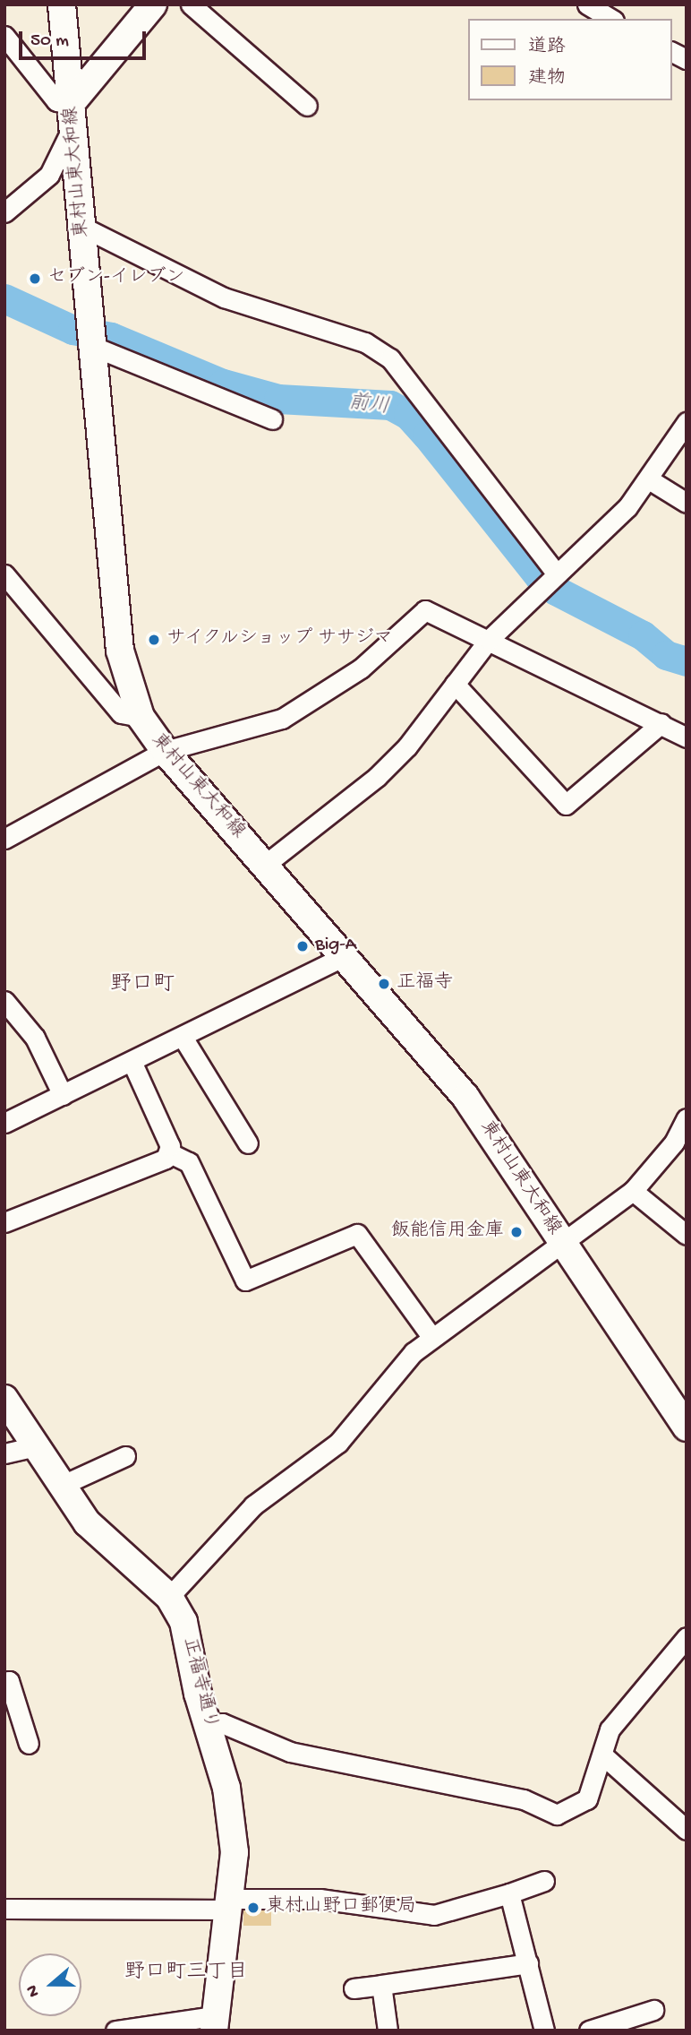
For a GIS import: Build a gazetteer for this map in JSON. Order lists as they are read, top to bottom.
{
  "streets": {
    "main road": ["東村山東大和線", "正福寺通り"]
  },
  "districts": ["野口町", "野口町三丁目"],
  "water": ["前川"],
  "places": [
    "セブン-イレブン",
    "サイクルショップ ササジマ",
    "Big-A",
    "正福寺",
    "飯能信用金庫",
    "東村山野口郵便局"
  ],
  "legend": ["道路", "建物"],
  "scale_bar": "50 m",
  "north": "left"
}
